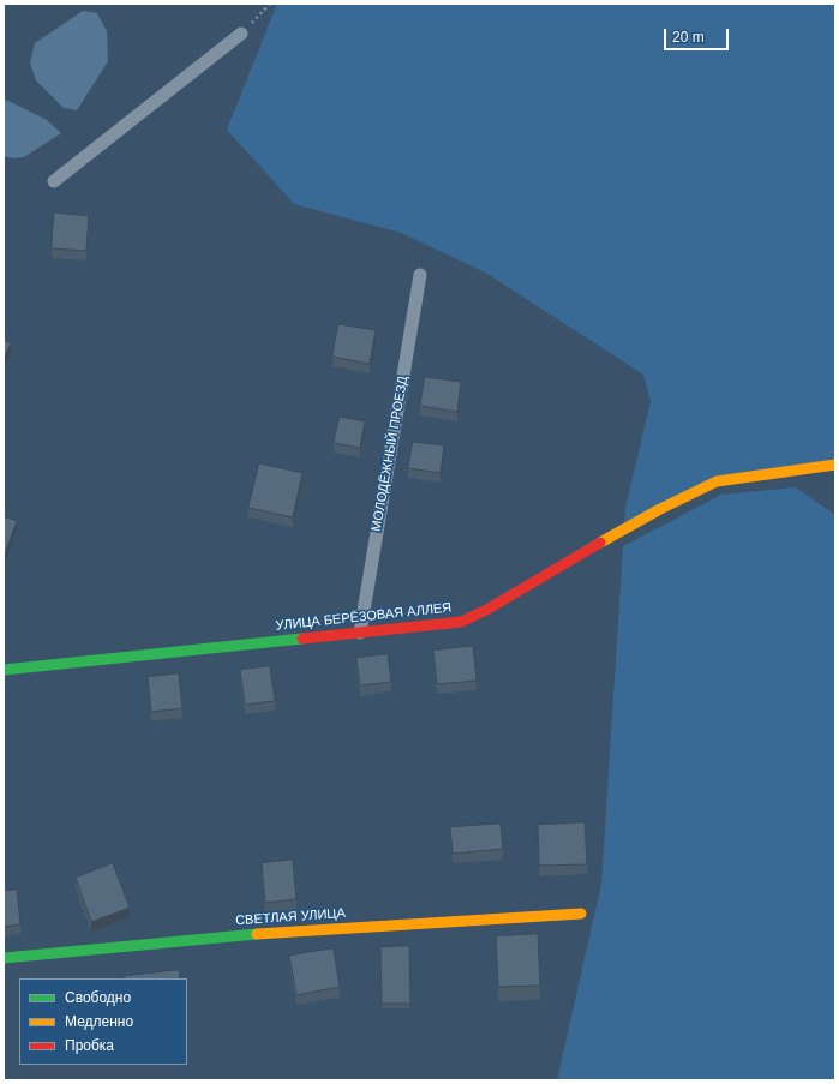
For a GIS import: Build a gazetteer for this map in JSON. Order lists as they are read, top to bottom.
{
  "streets": {
    "street": ["УЛИЦА БЕРЁЗОВАЯ АЛЛЕЯ", "СВЕТЛАЯ УЛИЦА"],
    "lane": ["МОЛОДЁЖНЫЙ ПРОЕЗД"]
  },
  "crossings": [
    ["МОЛОДЁЖНЫЙ ПРОЕЗД", "УЛИЦА БЕРЁЗОВАЯ АЛЛЕЯ"]
  ],
  "legend": ["Свободно", "Медленно", "Пробка"],
  "scale_bar": "20 m"
}
